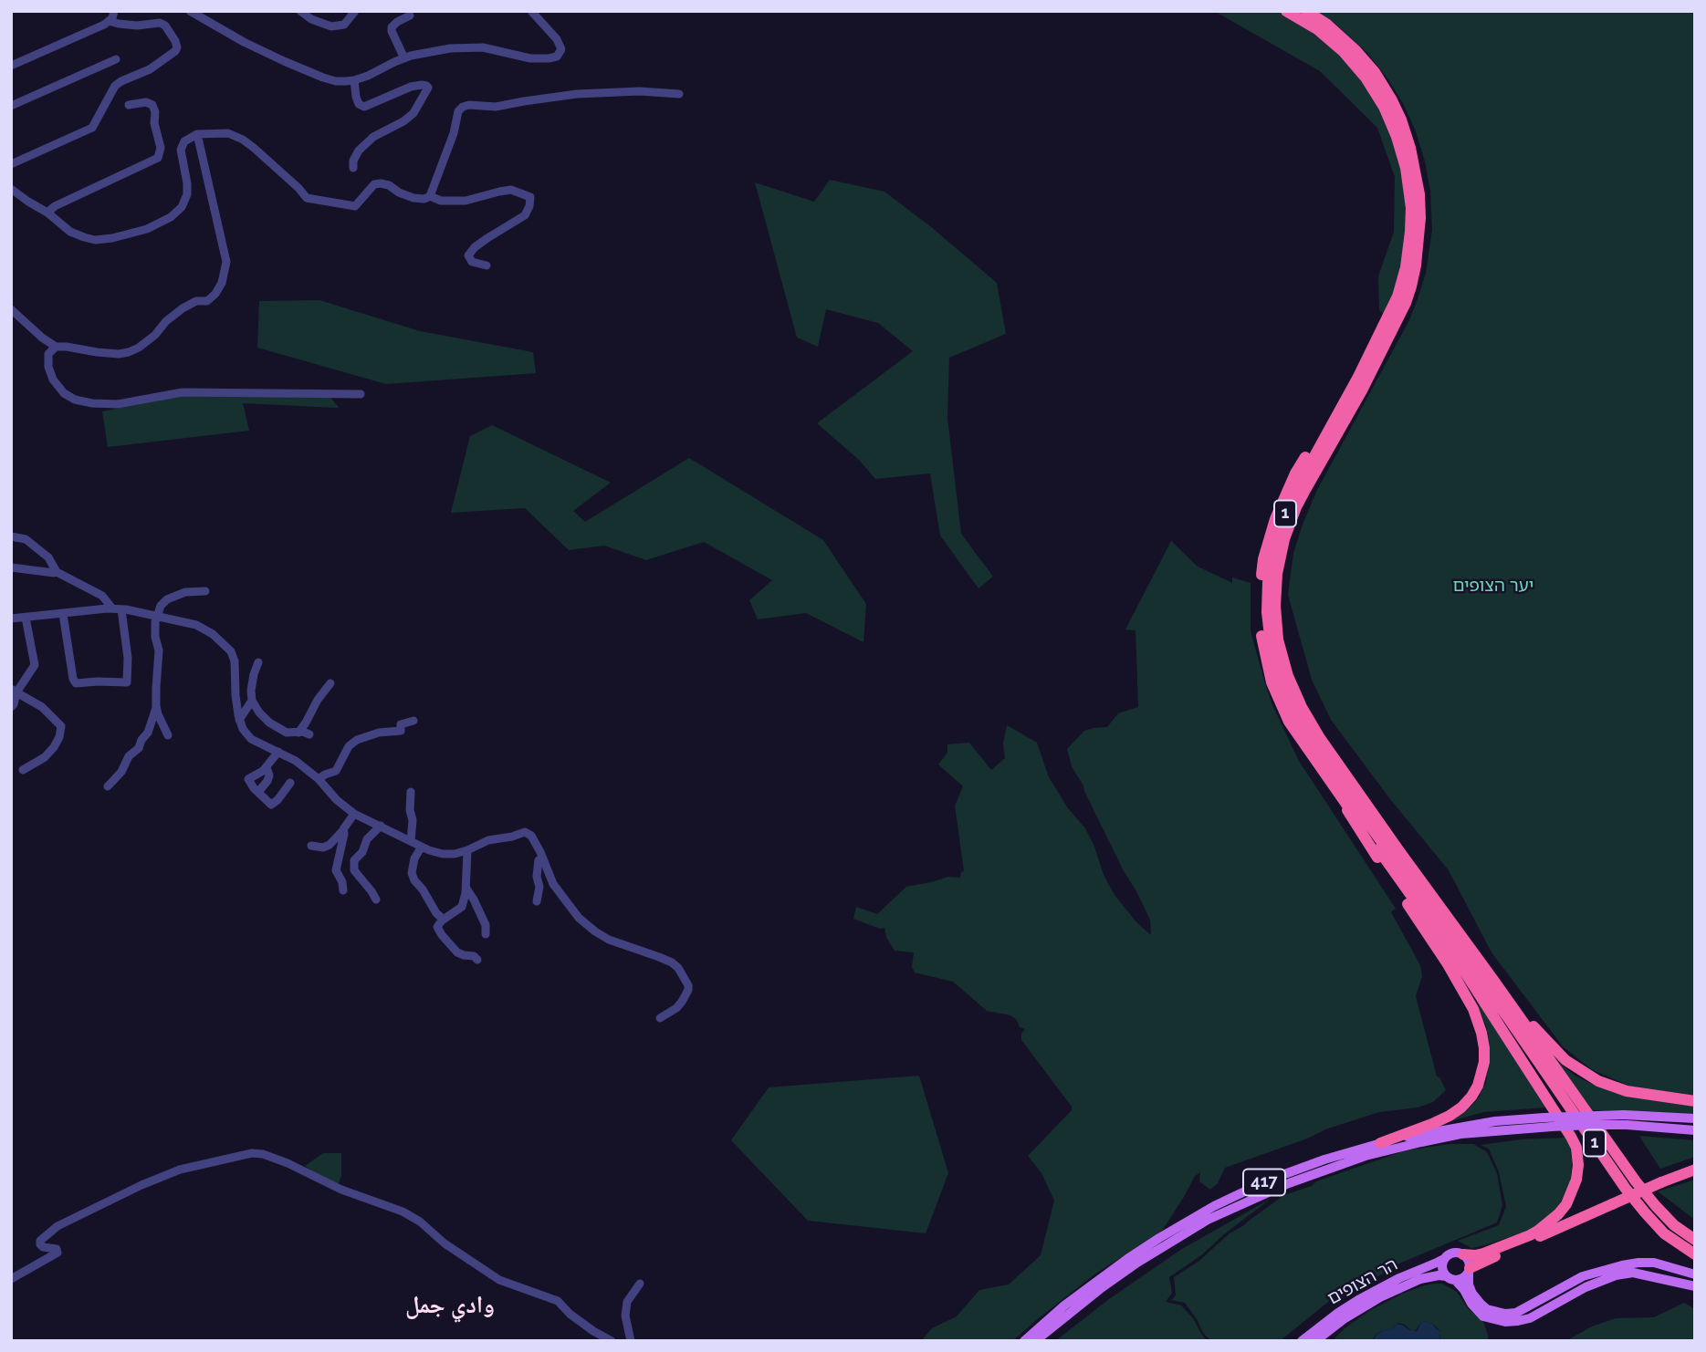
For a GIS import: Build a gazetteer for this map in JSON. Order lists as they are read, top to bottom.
{
  "streets": {
    "highway": ["1"],
    "main road": ["417", "הר הצופים"]
  },
  "districts": ["وادي جمل"],
  "parks": ["יער הצופים"]
}
